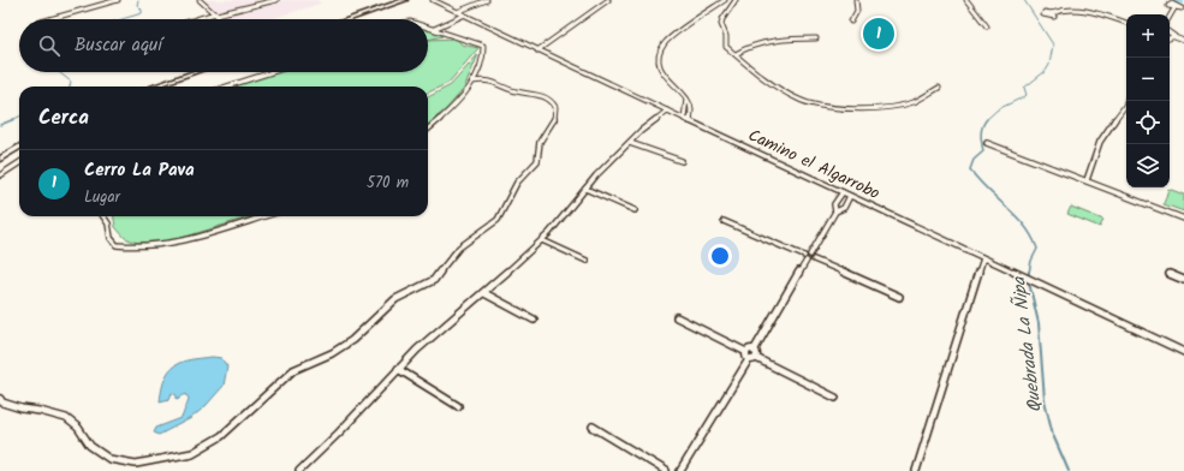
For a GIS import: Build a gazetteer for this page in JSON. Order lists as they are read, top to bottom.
{
  "streets": {
    "street": ["Camino el Algarrobo"]
  },
  "water": ["Quebrada La Ñipa"],
  "page": {
    "map_buttons": ["+", "−"],
    "pins": "1",
    "search": "Buscar aquí",
    "heading": "Cerca",
    "list": [
      {
        "mark": "1",
        "name": "Cerro La Pava",
        "note": "Lugar",
        "value": "570 m"
      }
    ]
  }
}
